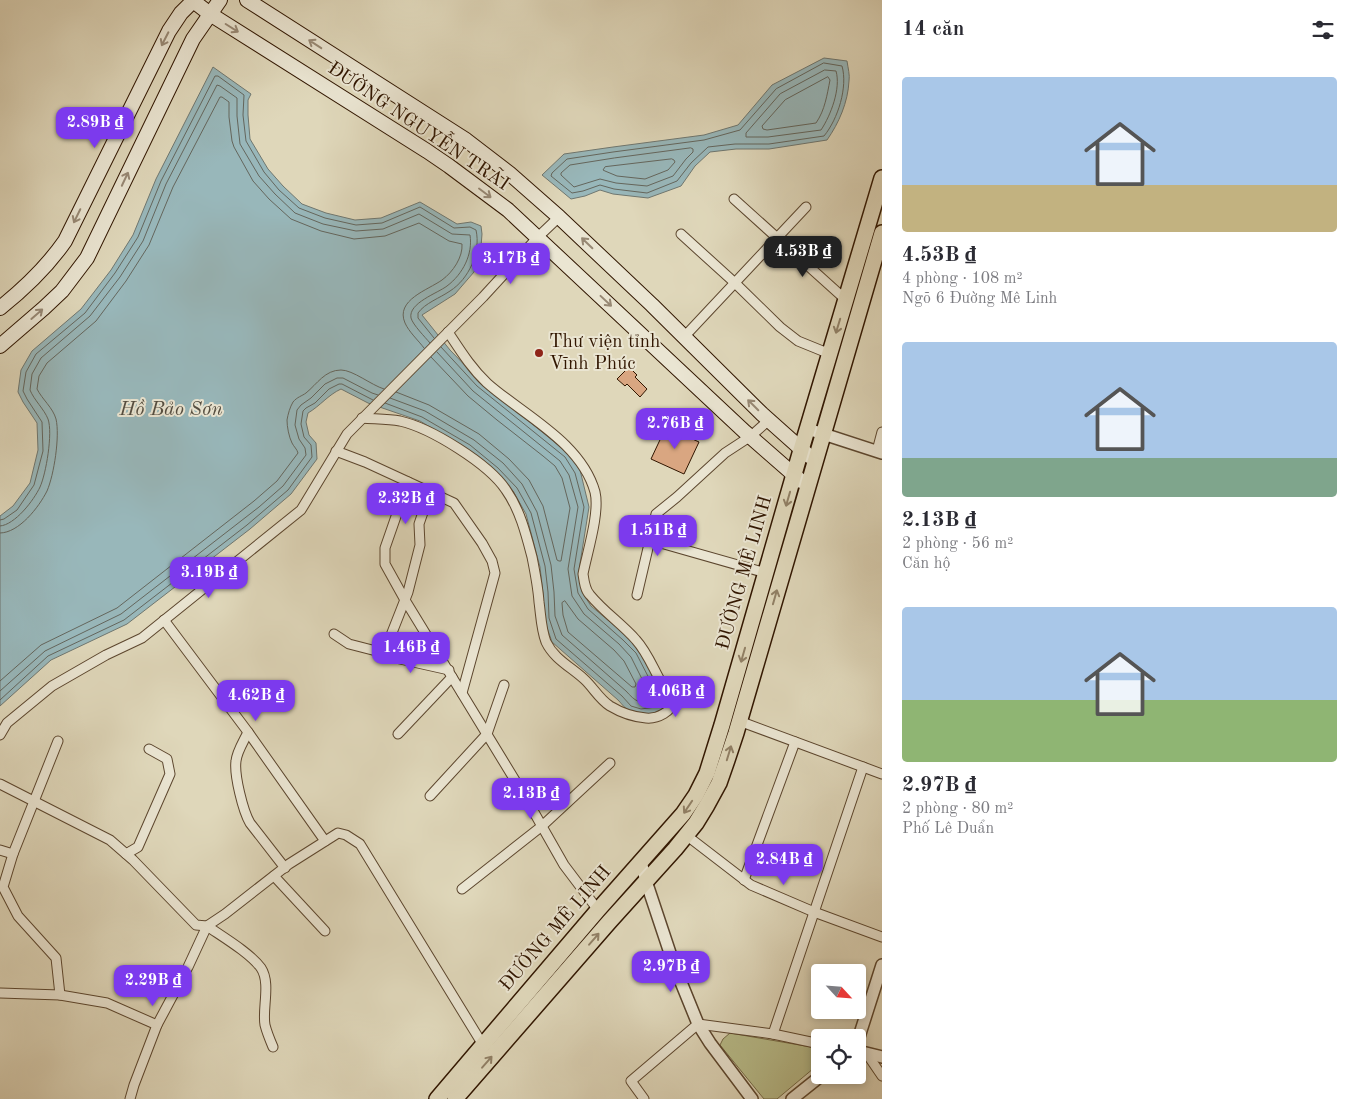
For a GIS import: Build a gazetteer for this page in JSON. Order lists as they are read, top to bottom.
{
  "streets": {
    "main road": ["ĐƯỜNG NGUYỄN TRÃI", "ĐƯỜNG MÊ LINH"]
  },
  "crossings": [
    ["ĐƯỜNG NGUYỄN TRÃI", "ĐƯỜNG MÊ LINH"]
  ],
  "water": ["Hồ Bảo Sơn"],
  "places": ["Thư viện tỉnh Vĩnh Phúc"],
  "north": "bottom right",
  "page": {
    "heading": "14 căn",
    "list": [
      {
        "name": "4.53B ₫",
        "note": "4 phòng · 108 m² · Ngõ 6 Đường Mê Linh"
      },
      {
        "name": "2.13B ₫",
        "note": "2 phòng · 56 m² · Căn hộ"
      },
      {
        "name": "2.97B ₫",
        "note": "2 phòng · 80 m² · Phố Lê Duẩn"
      }
    ],
    "price": [
      "2.89B ₫",
      "4.53B ₫",
      "3.17B ₫",
      "2.76B ₫",
      "2.32B ₫",
      "1.51B ₫",
      "3.19B ₫",
      "1.46B ₫",
      "4.06B ₫",
      "4.62B ₫",
      "2.13B ₫",
      "2.84B ₫",
      "2.97B ₫",
      "2.29B ₫"
    ]
  }
}
